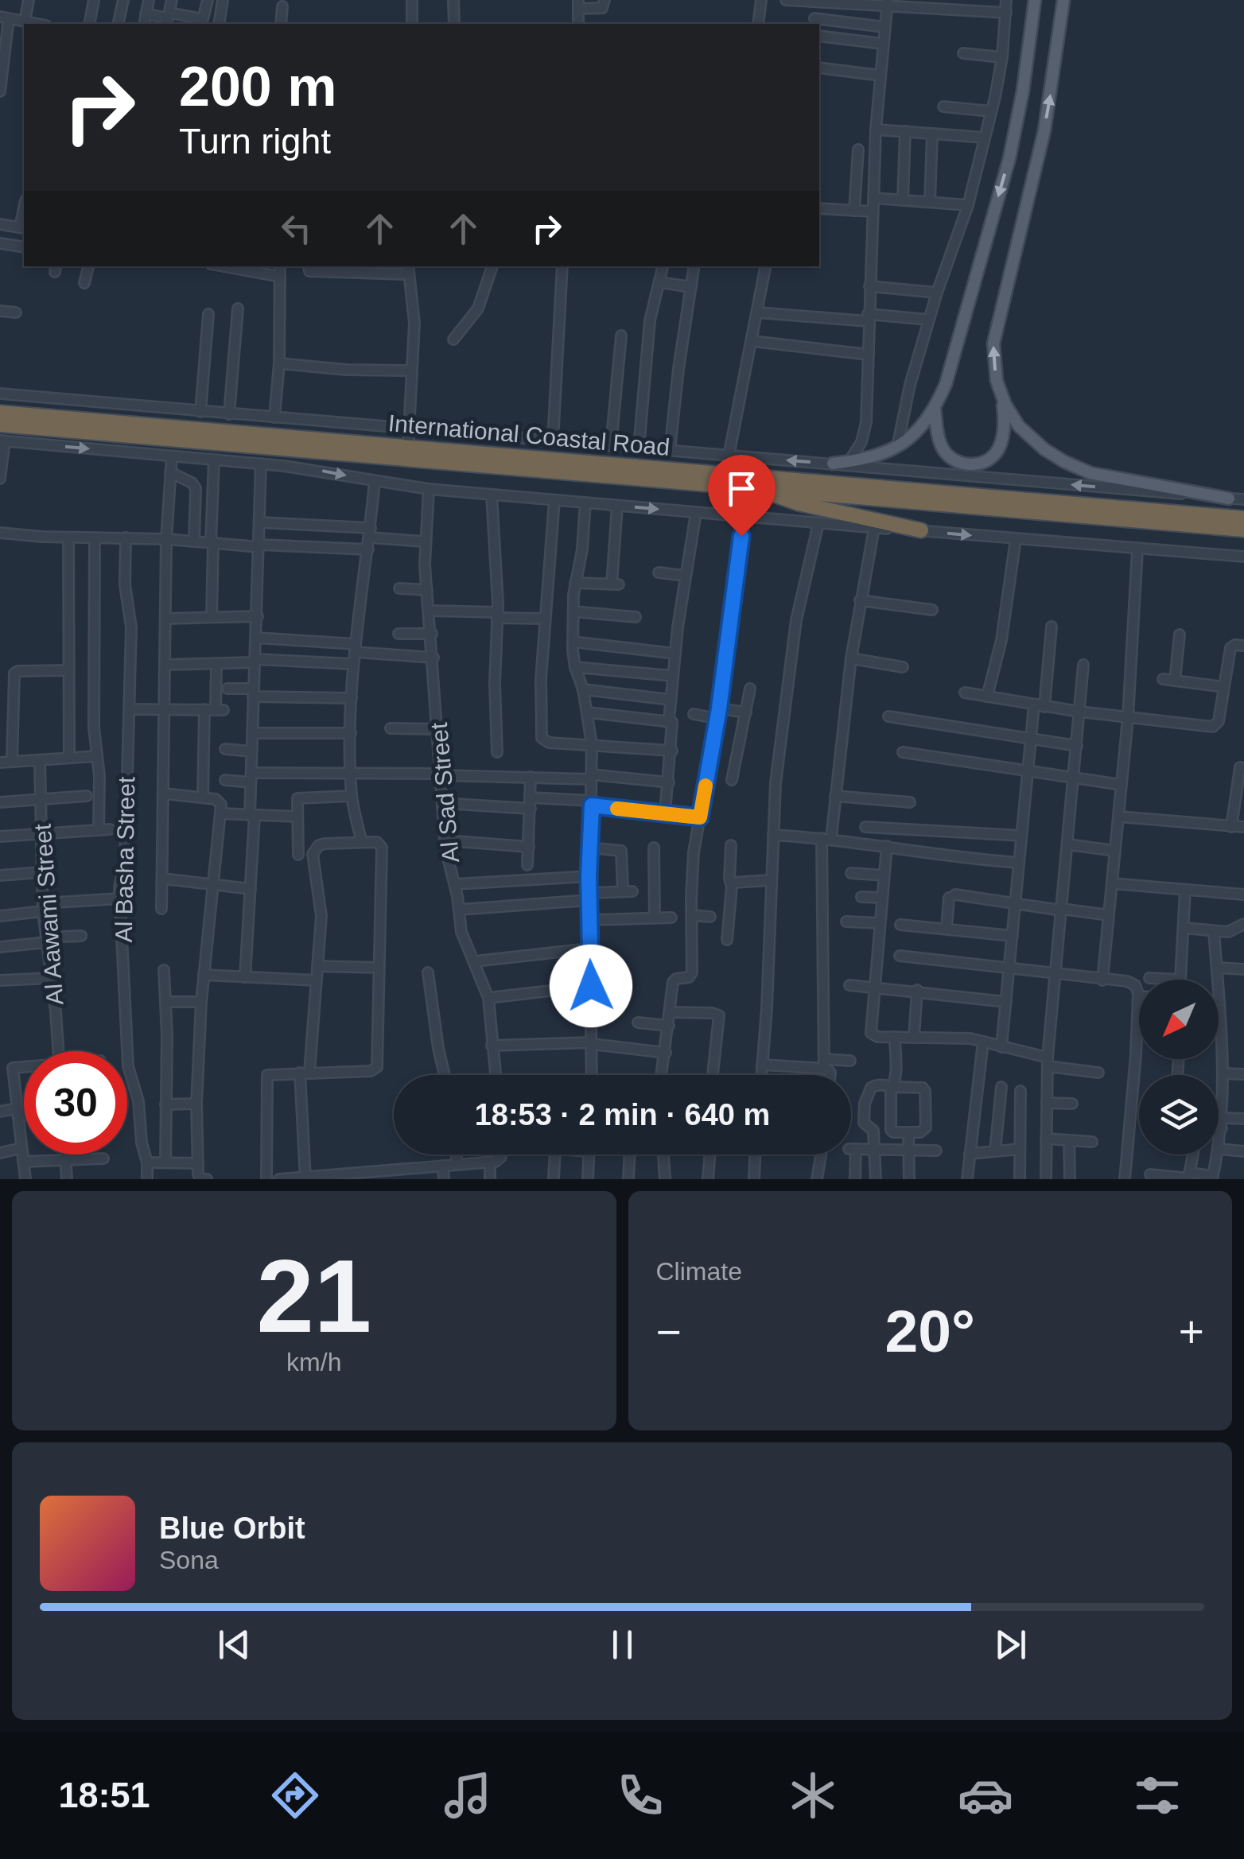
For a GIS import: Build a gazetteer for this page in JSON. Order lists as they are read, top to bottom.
{
  "streets": {
    "highway": ["International Coastal Road"],
    "street": ["Al Sad Street", "Al Basha Street", "Al Aawami Street"]
  },
  "north": "bottom left",
  "page": {
    "turn": ["200 m", "Turn right"],
    "limit": "30",
    "trip": "18:53 · 2 min · 640 m",
    "tile": [
      ["21", "km/h"],
      "Climate"
    ],
    "heat": ["−", "20°", "+"],
    "song": ["Blue Orbit", "Sona"],
    "tabs": "18:51"
  }
}
